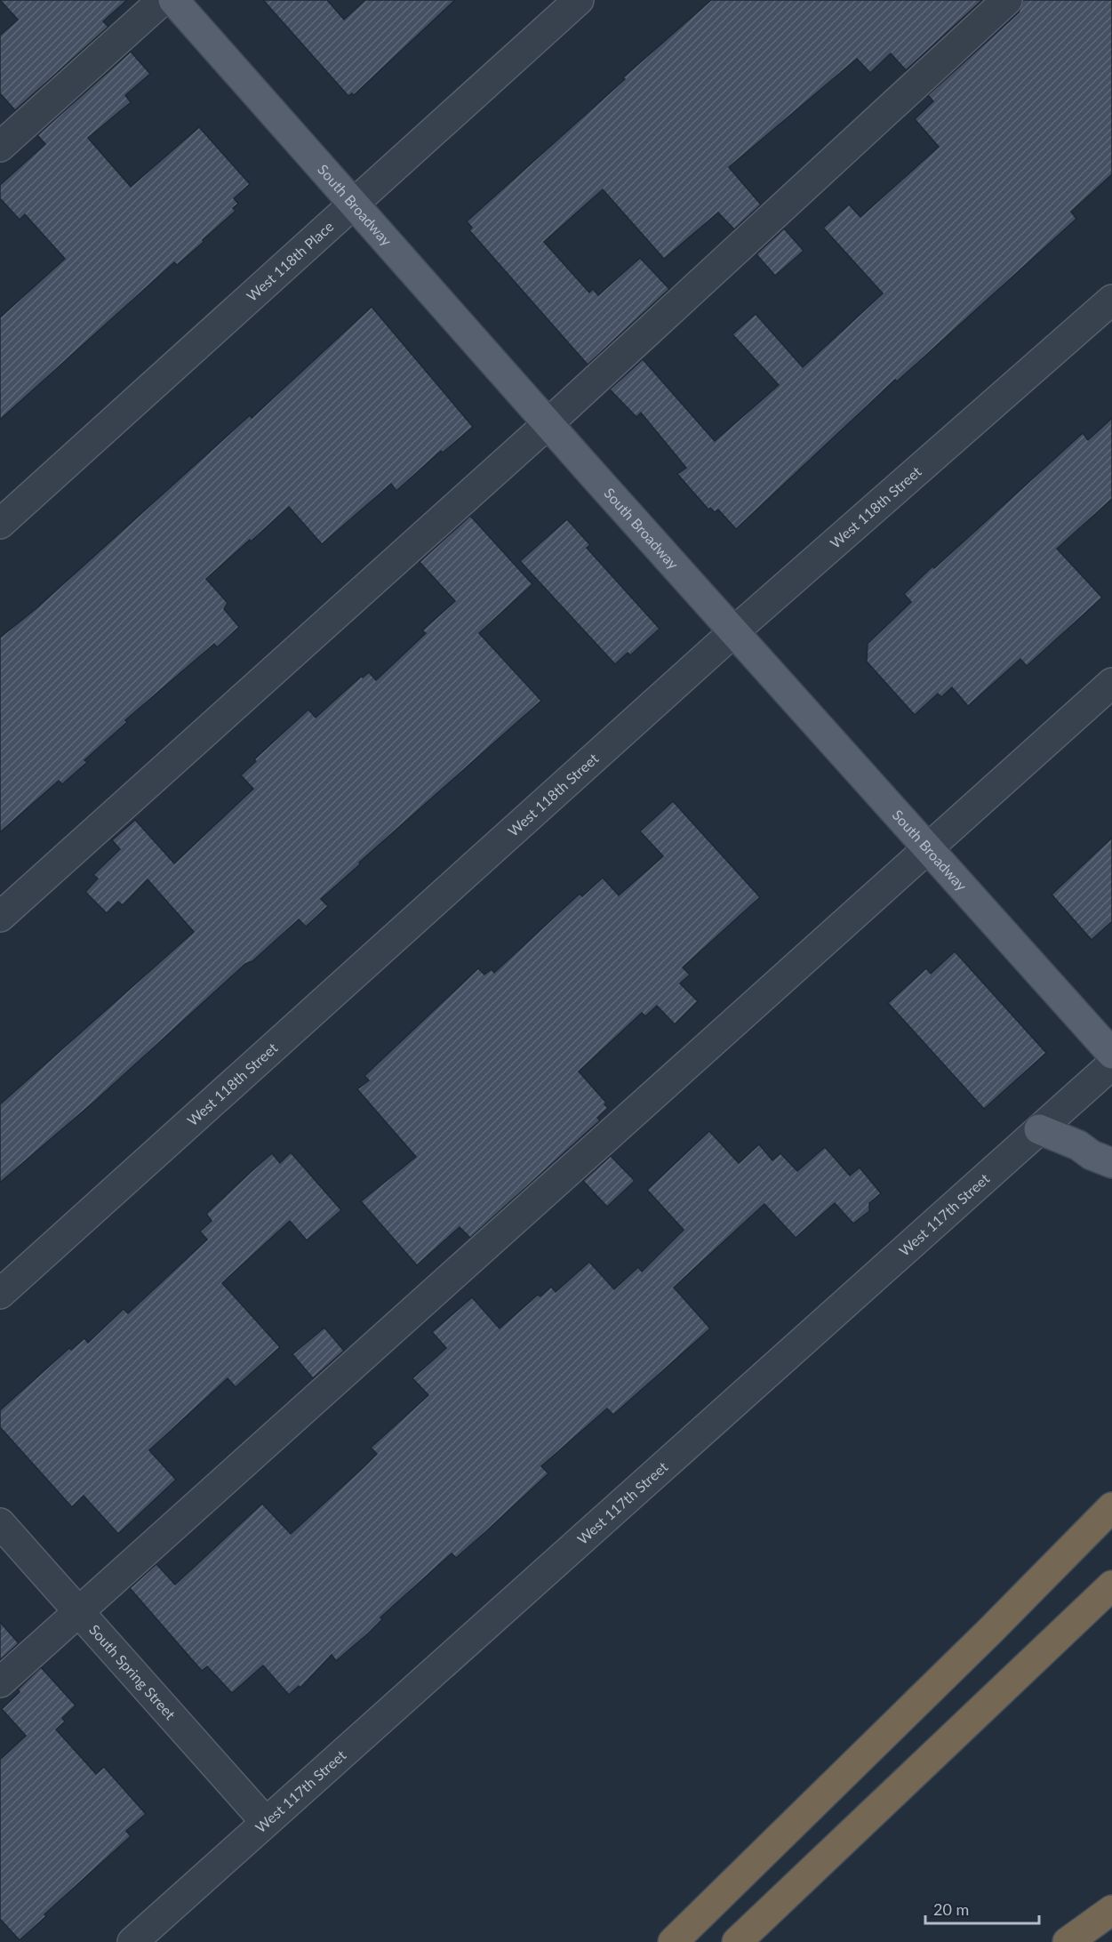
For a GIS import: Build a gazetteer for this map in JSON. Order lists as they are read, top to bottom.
{
  "streets": {
    "main road": ["South Broadway"],
    "street": [
      "West 118th Place",
      "West 118th Street",
      "West 117th Street",
      "South Spring Street"
    ]
  },
  "crossings": [
    ["South Broadway", "West 118th Place"],
    ["South Broadway", "West 118th Street"],
    ["West 117th Street", "South Spring Street"]
  ],
  "scale_bar": "20 m"
}
